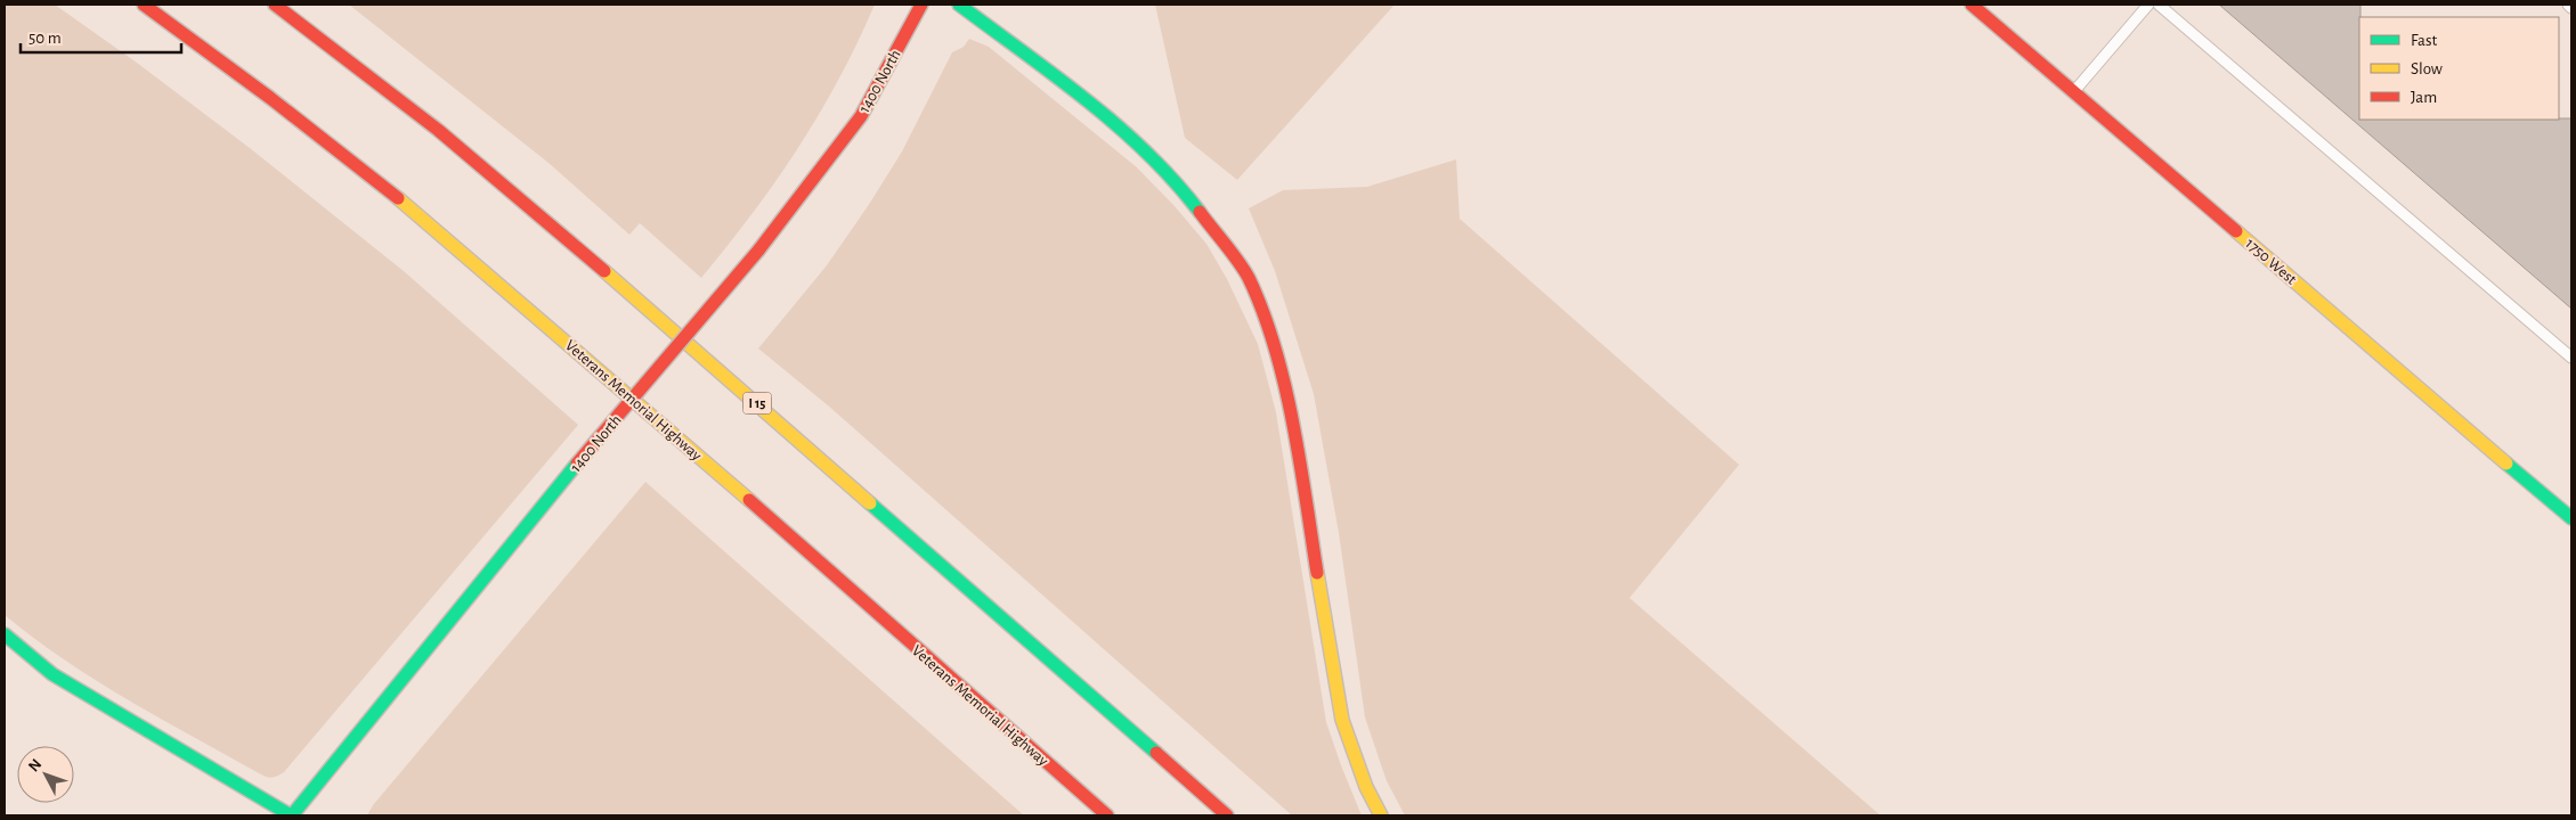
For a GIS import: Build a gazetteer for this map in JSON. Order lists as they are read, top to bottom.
{
  "streets": {
    "main road": [
      "1400 North",
      "1750 West",
      "Veterans Memorial Highway",
      "I 15"
    ]
  },
  "legend": ["Fast", "Slow", "Jam"],
  "scale_bar": "50 m",
  "north": "top left"
}
